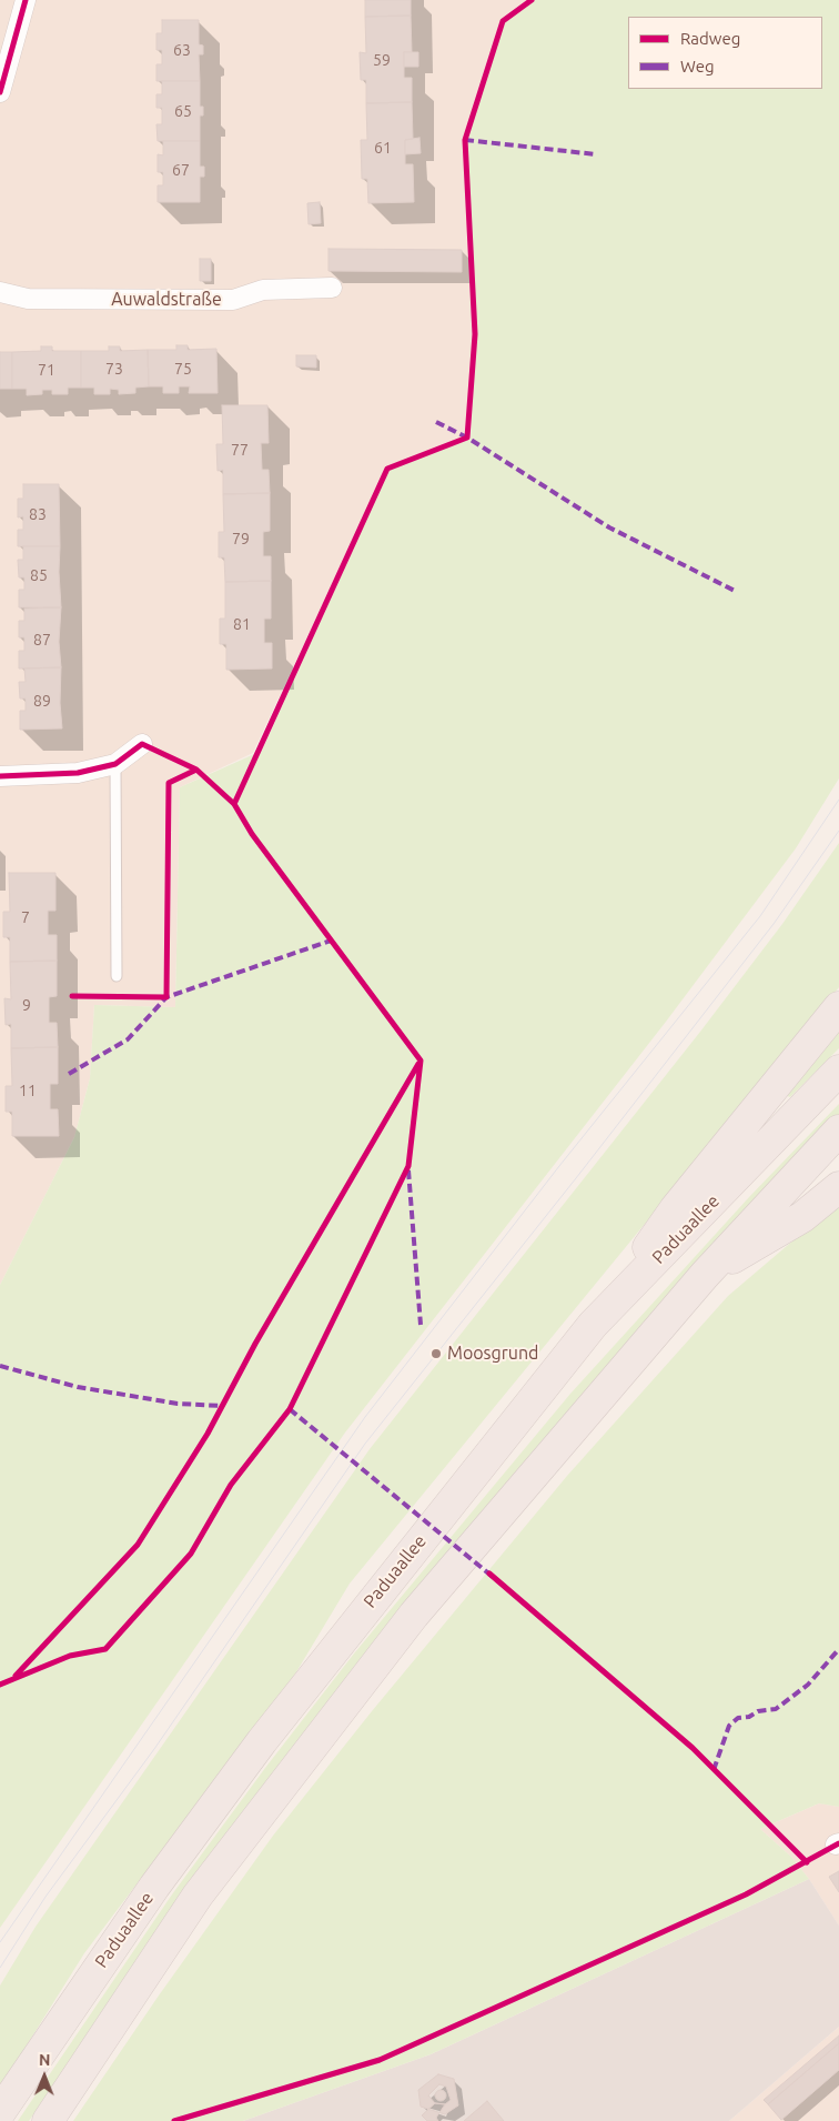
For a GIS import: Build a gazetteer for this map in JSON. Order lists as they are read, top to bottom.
{
  "streets": {
    "highway": ["Paduaallee"],
    "street": ["Auwaldstraße"]
  },
  "places": ["Moosgrund"],
  "house_numbers": [
    "63",
    "59",
    "65",
    "61",
    "67",
    "73",
    "75",
    "71",
    "77",
    "83",
    "79",
    "85",
    "81",
    "87",
    "89",
    "7",
    "9",
    "11"
  ],
  "legend": ["Radweg", "Weg"],
  "north": "top"
}
